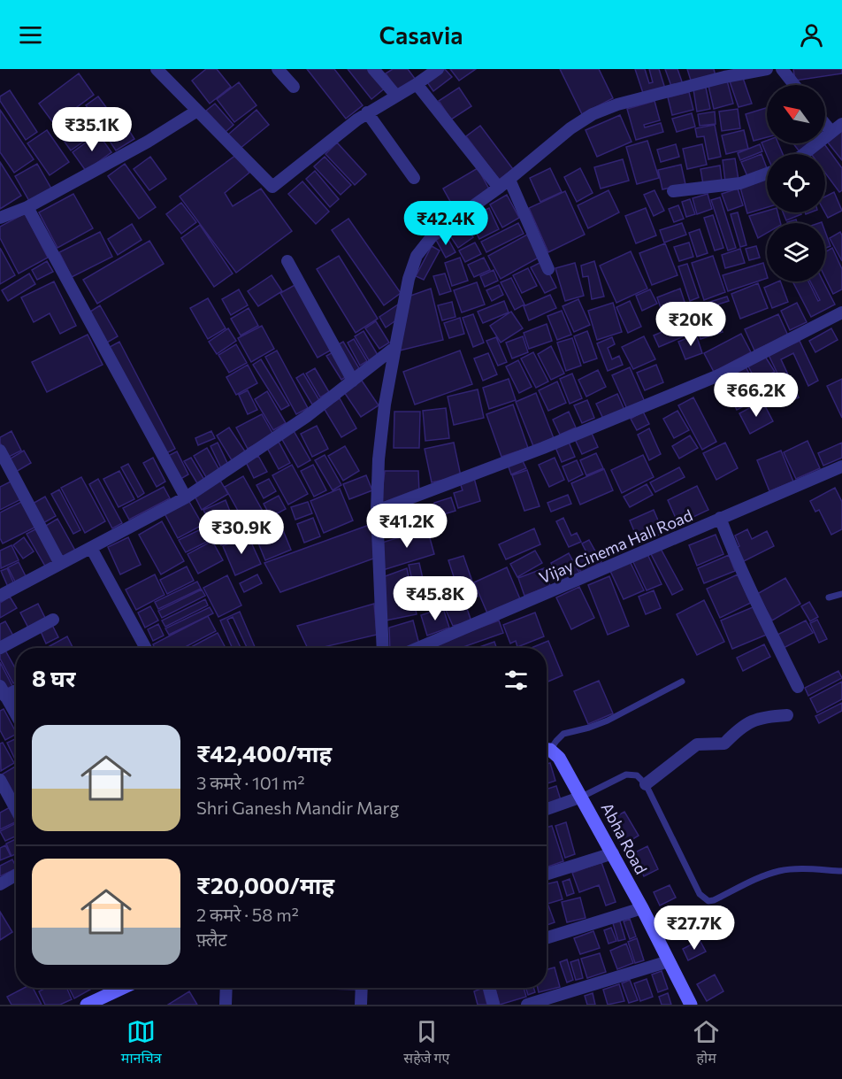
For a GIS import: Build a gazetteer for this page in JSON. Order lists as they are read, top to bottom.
{
  "streets": {
    "street": ["Vijay Cinema Hall Road", "Abha Road"]
  },
  "north": "top left",
  "page": {
    "header": "Casavia",
    "price": [
      "₹35.1K",
      "₹42.4K",
      "₹20K",
      "₹66.2K",
      "₹41.2K",
      "₹30.9K",
      "₹45.8K",
      "₹27.7K"
    ],
    "heading": "8 घर",
    "list": [
      {
        "name": "₹42,400/माह",
        "note": "3 कमरे · 101 m² · Shri Ganesh Mandir Marg"
      },
      {
        "name": "₹20,000/माह",
        "note": "2 कमरे · 58 m² · फ़्लैट"
      }
    ],
    "tabs": ["मानचित्र", "सहेजे गए", "होम"]
  }
}
